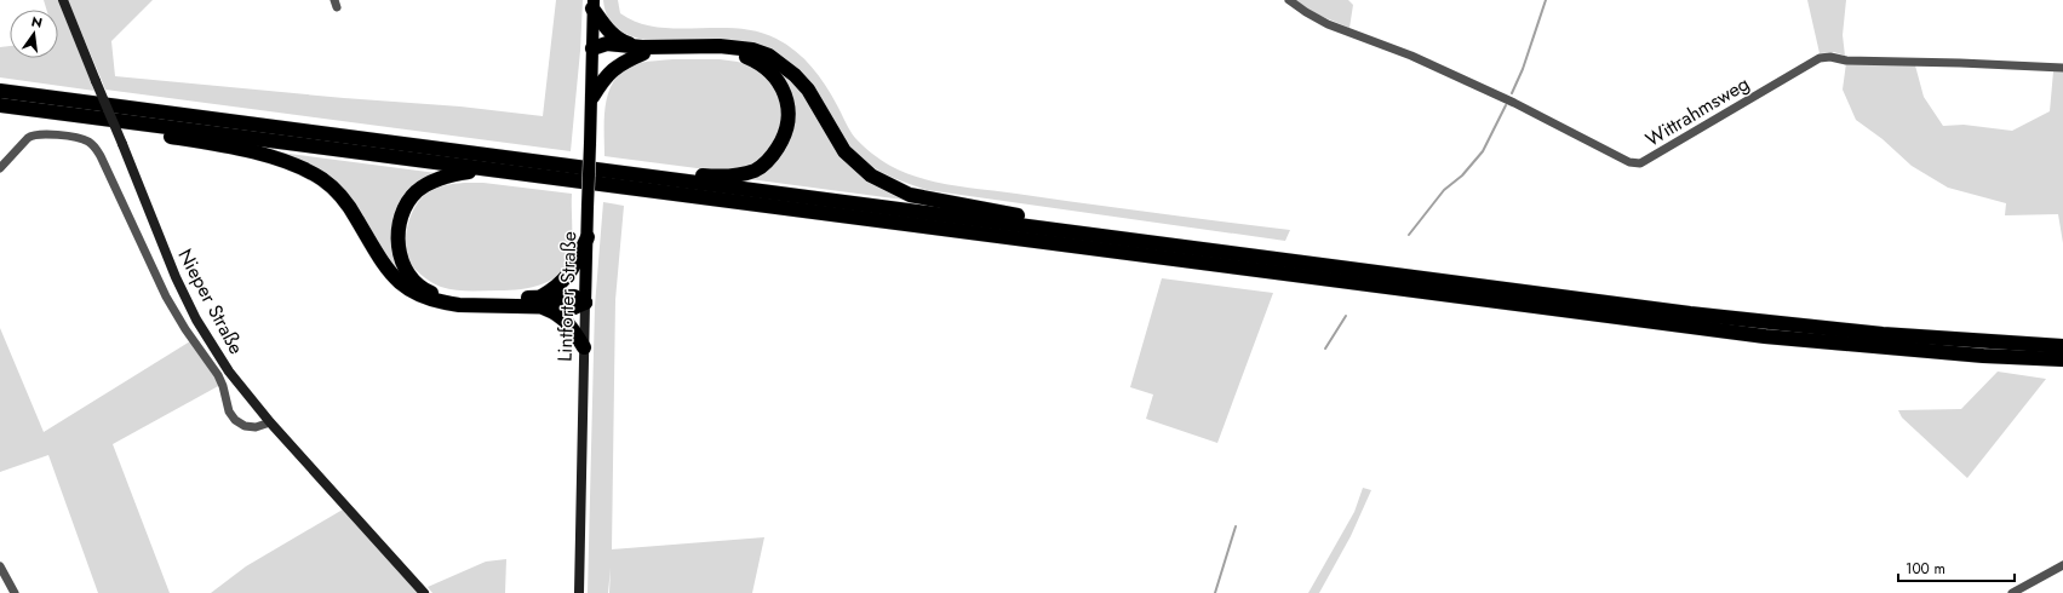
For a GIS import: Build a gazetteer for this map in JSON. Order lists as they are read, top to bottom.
{
  "streets": {
    "main road": ["Lintforter Straße"],
    "street": ["Wittrahmsweg", "Nieper Straße"]
  },
  "scale_bar": "100 m",
  "north": "top"
}
